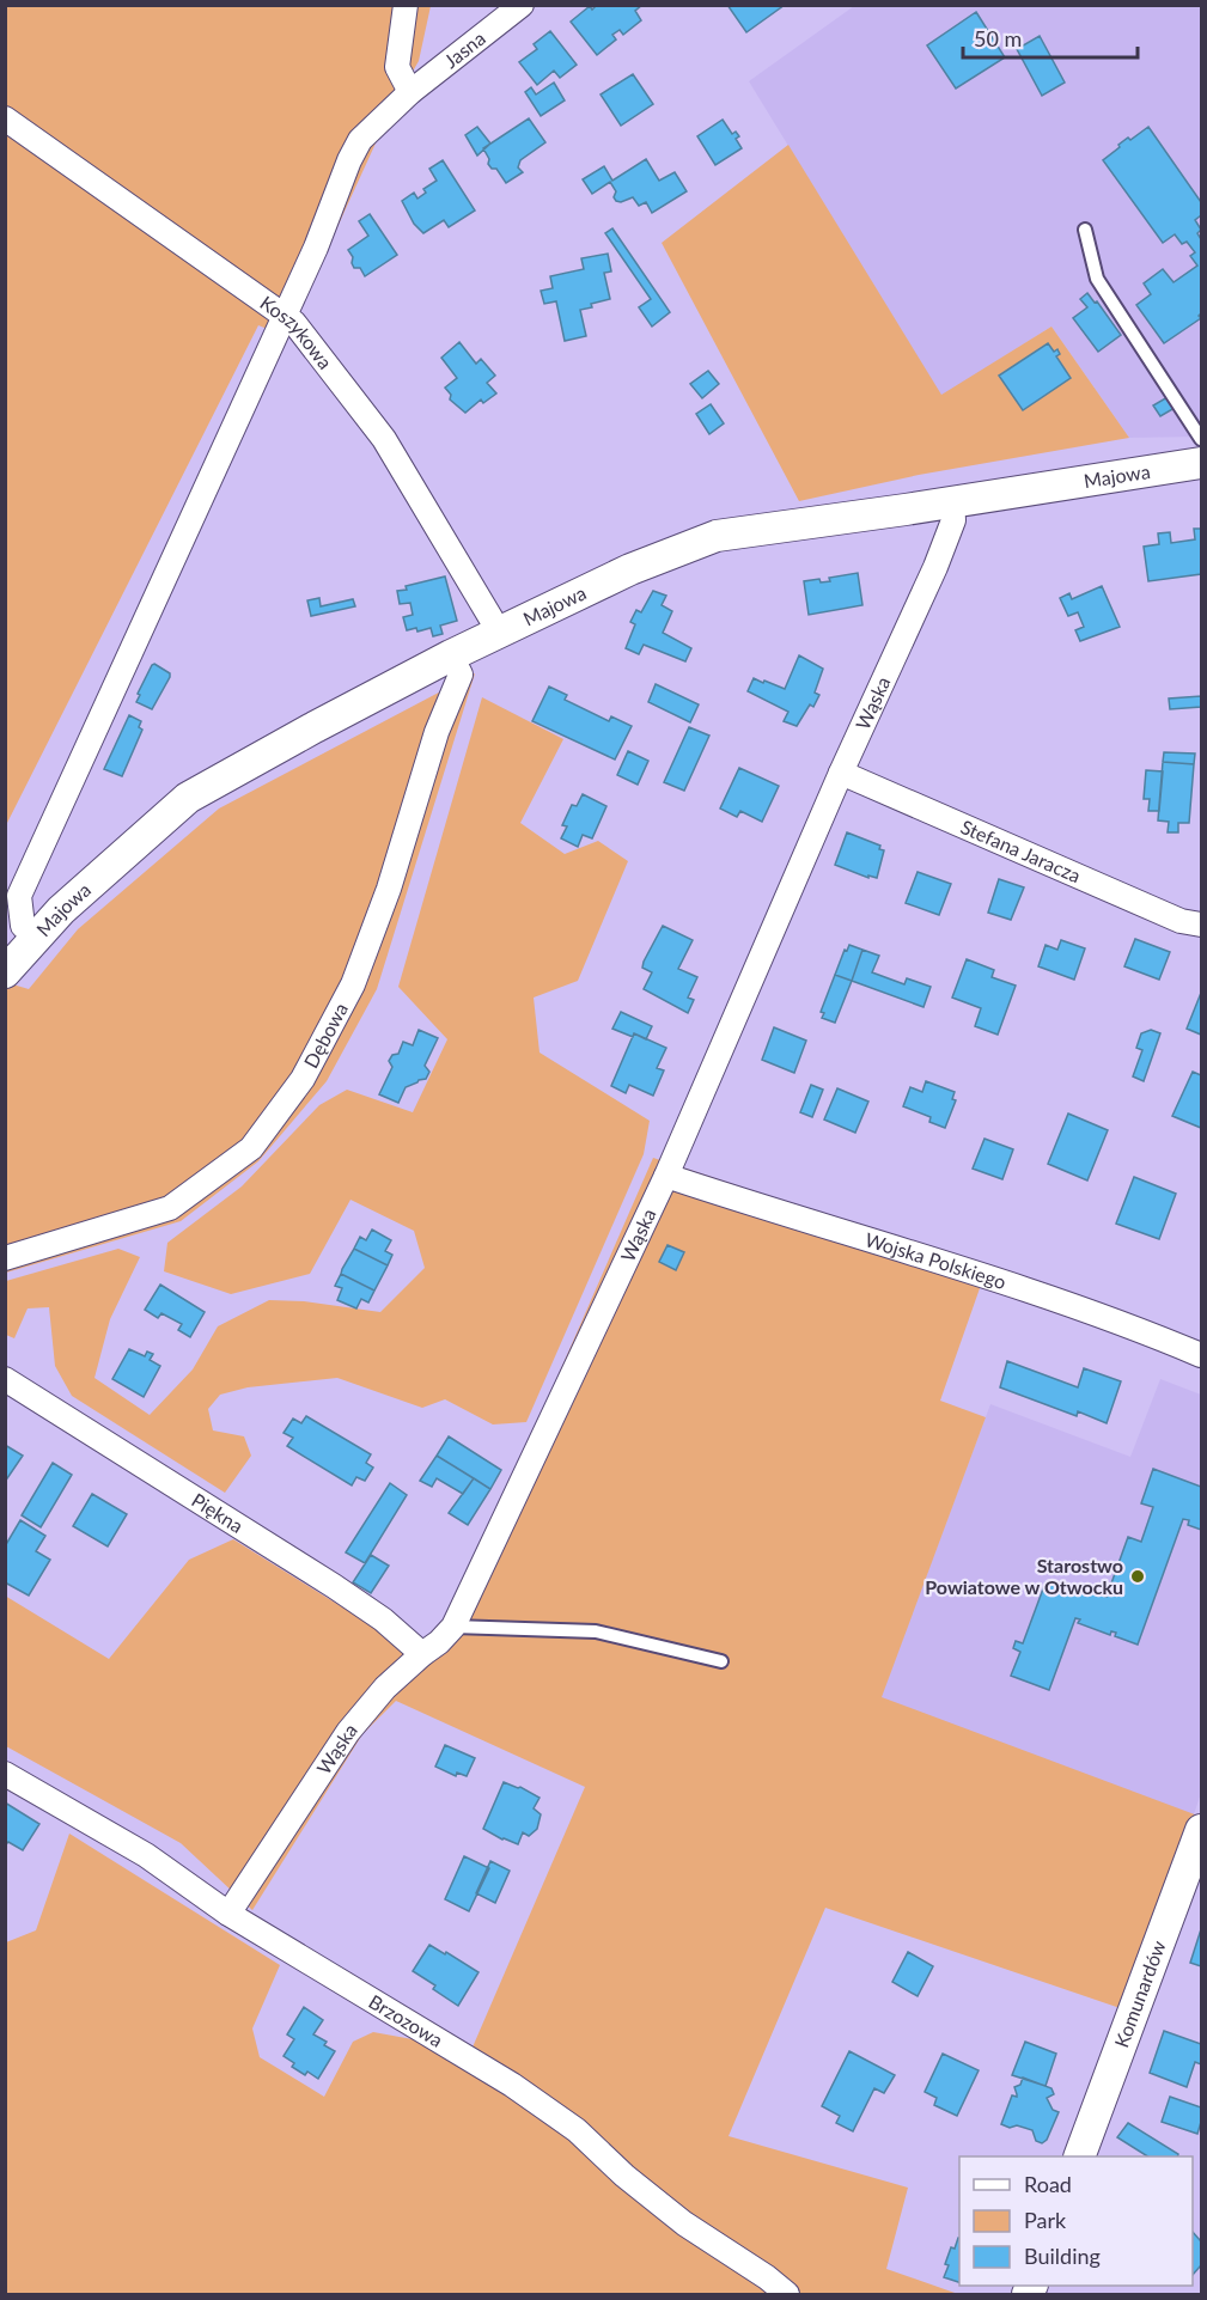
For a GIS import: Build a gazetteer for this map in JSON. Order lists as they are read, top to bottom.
{
  "streets": {
    "street": [
      "Jasna",
      "Koszykowa",
      "Majowa",
      "Wąska",
      "Stefana Jaracza",
      "Dębowa",
      "Wojska Polskiego",
      "Piękna",
      "Komunardów",
      "Brzozowa"
    ]
  },
  "crossings": [
    ["Jasna", "Koszykowa"],
    ["Jasna", "Majowa"],
    ["Koszykowa", "Majowa"],
    ["Majowa", "Wąska"],
    ["Majowa", "Dębowa"],
    ["Wąska", "Stefana Jaracza"],
    ["Wąska", "Wojska Polskiego"],
    ["Wąska", "Piękna"],
    ["Wąska", "Brzozowa"]
  ],
  "places": ["Starostwo Powiatowe w Otwocku"],
  "legend": ["Road", "Park", "Building"],
  "scale_bar": "50 m"
}
